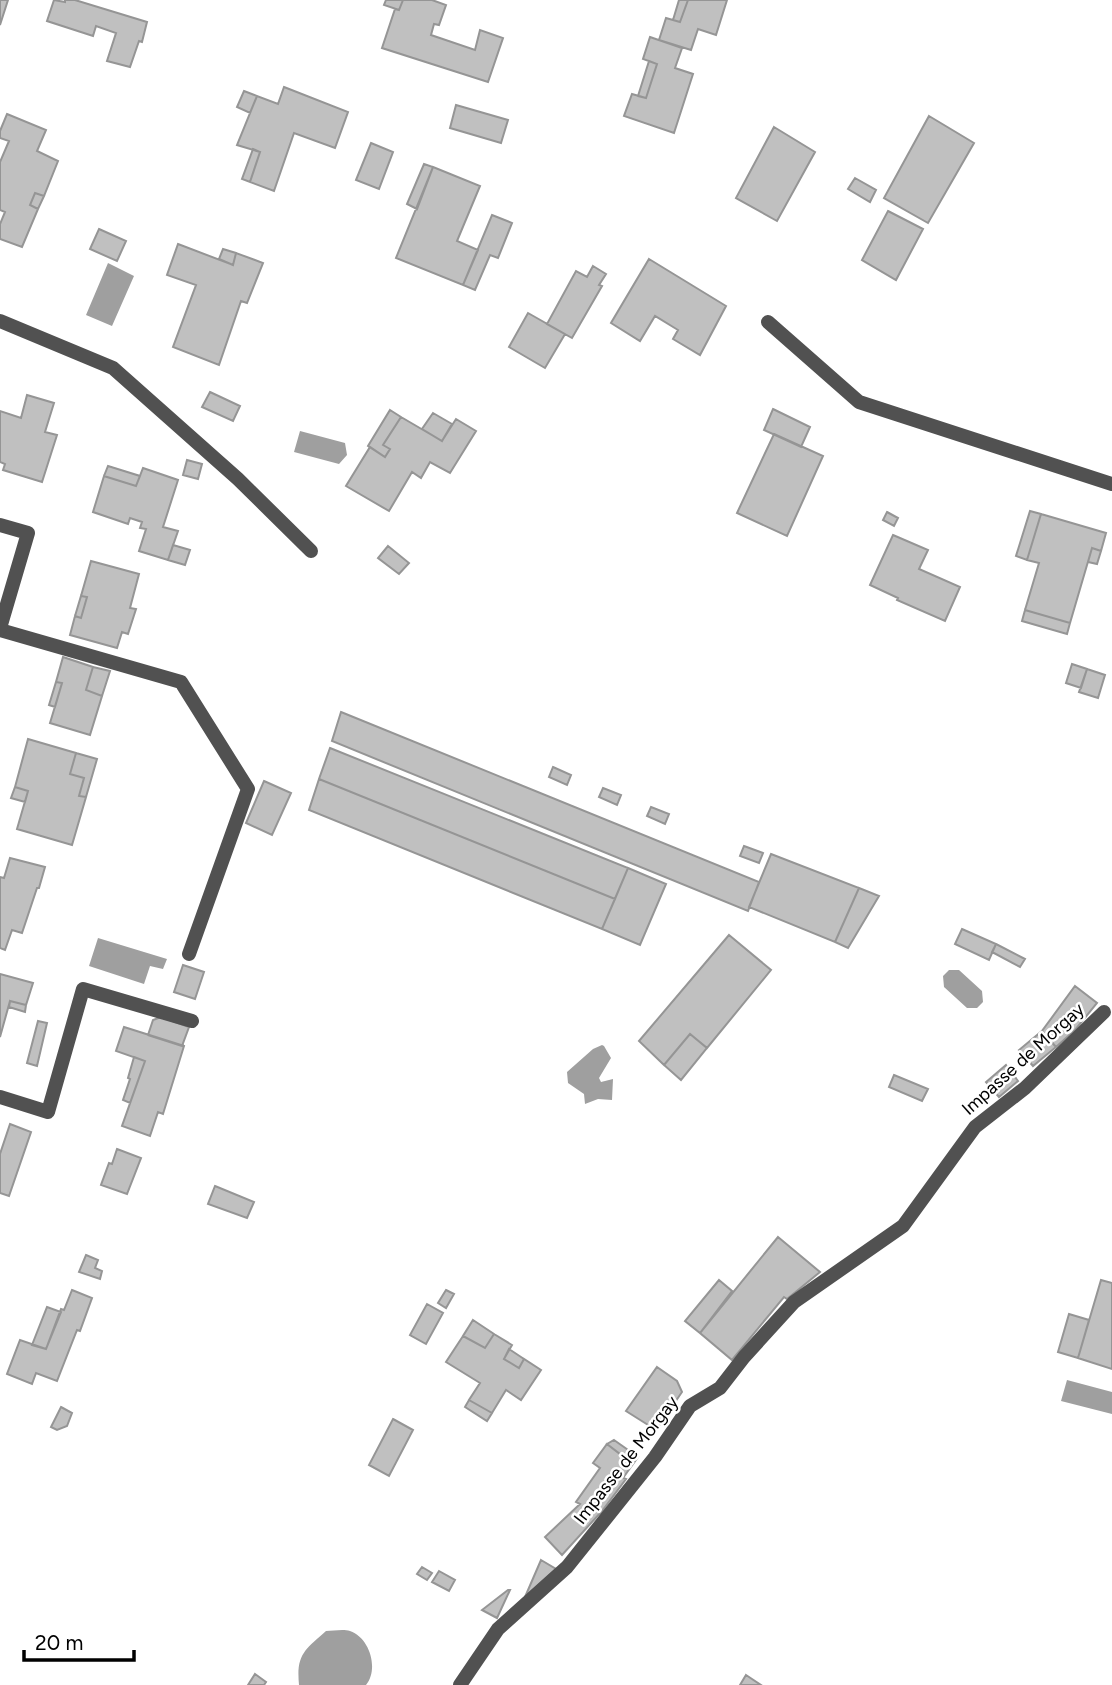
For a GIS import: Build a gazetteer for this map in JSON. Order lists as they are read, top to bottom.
{
  "streets": {
    "street": ["Impasse de Morgay"]
  },
  "scale_bar": "20 m"
}
